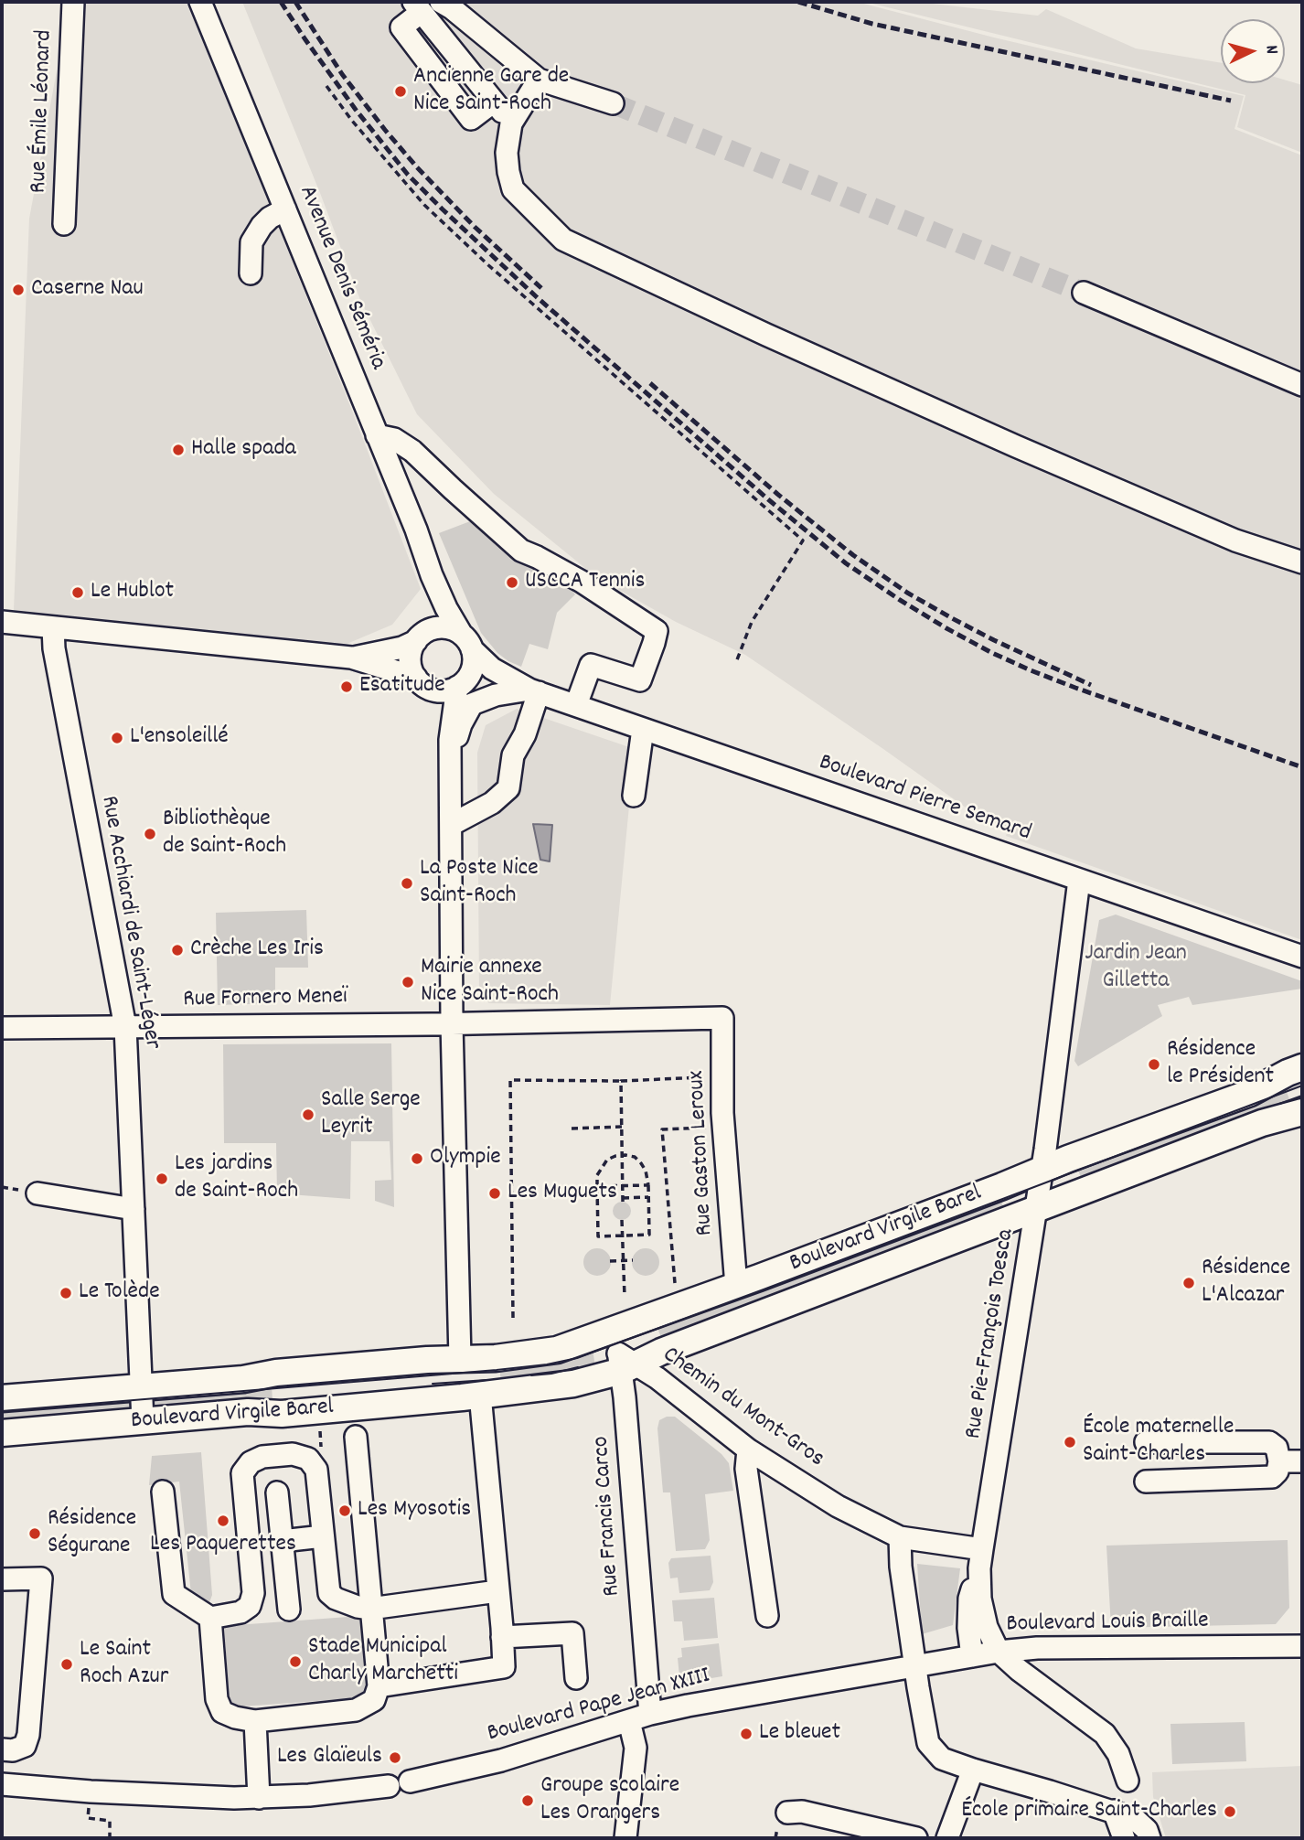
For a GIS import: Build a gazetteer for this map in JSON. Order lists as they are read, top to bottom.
{
  "streets": {
    "main road": ["Boulevard Virgile Barel"],
    "street": [
      "Rue Émile Léonard",
      "Avenue Denis Séméria",
      "Boulevard Pierre Semard",
      "Rue Acchiardi de Saint-Léger",
      "Rue Fornero Meneï",
      "Rue Gaston Leroux",
      "Rue Pie-François Toesca",
      "Chemin du Mont-Gros",
      "Rue Francis Carco",
      "Boulevard Louis Braille",
      "Boulevard Pape Jean XXIII"
    ]
  },
  "crossings": [
    ["Avenue Denis Séméria", "Boulevard Pierre Semard"],
    ["Boulevard Pierre Semard", "Rue Pie-François Toesca"],
    ["Rue Acchiardi de Saint-Léger", "Rue Fornero Meneï"],
    ["Rue Acchiardi de Saint-Léger", "Boulevard Virgile Barel"],
    ["Rue Fornero Meneï", "Rue Gaston Leroux"],
    ["Rue Gaston Leroux", "Boulevard Virgile Barel"],
    ["Boulevard Virgile Barel", "Rue Pie-François Toesca"],
    ["Boulevard Virgile Barel", "Chemin du Mont-Gros"],
    ["Boulevard Virgile Barel", "Rue Francis Carco"],
    ["Rue Pie-François Toesca", "Chemin du Mont-Gros"],
    ["Chemin du Mont-Gros", "Rue Francis Carco"],
    ["Rue Francis Carco", "Boulevard Pape Jean XXIII"],
    ["Boulevard Louis Braille", "Boulevard Pape Jean XXIII"]
  ],
  "parks": ["Jardin Jean Gilletta"],
  "places": [
    "Ancienne Gare de Nice Saint-Roch",
    "Caserne Nau",
    "Halle spada",
    "USCCA Tennis",
    "Le Hublot",
    "Esatitude",
    "L'ensoleillé",
    "Bibliothèque de Saint-Roch",
    "La Poste Nice Saint-Roch",
    "Crèche Les Iris",
    "Mairie annexe Nice Saint-Roch",
    "Résidence le Président",
    "Salle Serge Leyrit",
    "Olympie",
    "Les jardins de Saint-Roch",
    "Les Muguets",
    "Résidence L'Alcazar",
    "Le Tolède",
    "École maternelle Saint-Charles",
    "Les Myosotis",
    "Les Paquerettes",
    "Résidence Ségurane",
    "Stade Municipal Charly Marchetti",
    "Le Saint Roch Azur",
    "Le bleuet",
    "Les Glaïeuls",
    "Groupe scolaire Les Orangers",
    "École primaire Saint-Charles"
  ],
  "north": "right"
}
